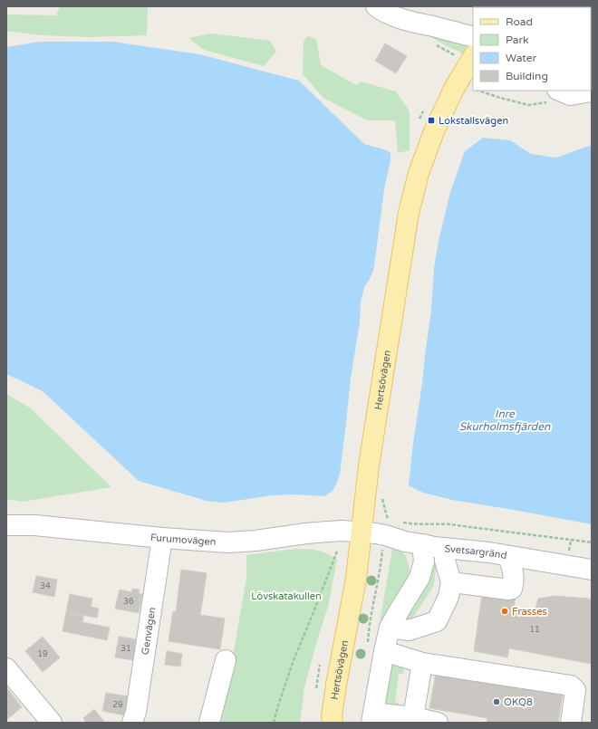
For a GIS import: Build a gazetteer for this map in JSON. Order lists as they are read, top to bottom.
{
  "streets": {
    "main road": ["Hertsövägen"],
    "street": ["Furumovägen", "Svetsargränd", "Genvägen"]
  },
  "crossings": [
    ["Hertsövägen", "Furumovägen"],
    ["Hertsövägen", "Svetsargränd"],
    ["Furumovägen", "Svetsargränd"],
    ["Furumovägen", "Genvägen"]
  ],
  "water": ["Inre Skurholmsfjärden"],
  "parks": ["Lövskatakullen"],
  "places": {
    "transit": ["Lokstallsvägen"],
    "other": ["Frasses", "OKQ8"]
  },
  "house_numbers": [
    "34",
    "36",
    "11",
    "31",
    "19",
    "29"
  ],
  "legend": [
    "Road",
    "Park",
    "Water",
    "Building"
  ]
}
